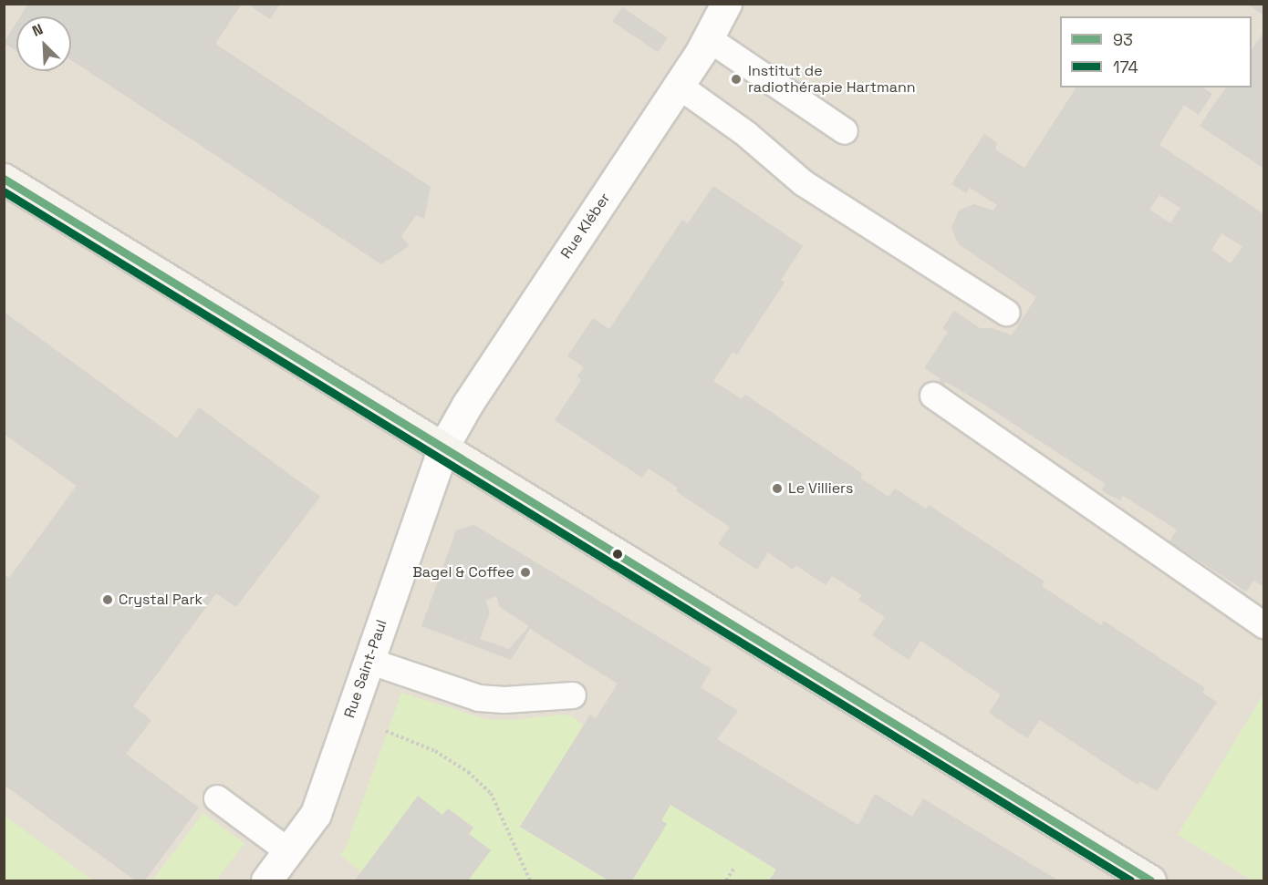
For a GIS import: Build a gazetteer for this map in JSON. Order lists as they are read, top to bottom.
{
  "streets": {
    "street": ["Rue Kléber", "Rue Saint-Paul"]
  },
  "crossings": [
    ["Rue Kléber", "Rue Saint-Paul"]
  ],
  "places": [
    "Institut de radiothérapie Hartmann",
    "Le Villiers",
    "Bagel & Coffee",
    "Crystal Park"
  ],
  "lines": ["transit line 93", "transit line 174"],
  "legend": ["93", "174"],
  "north": "top left"
}
